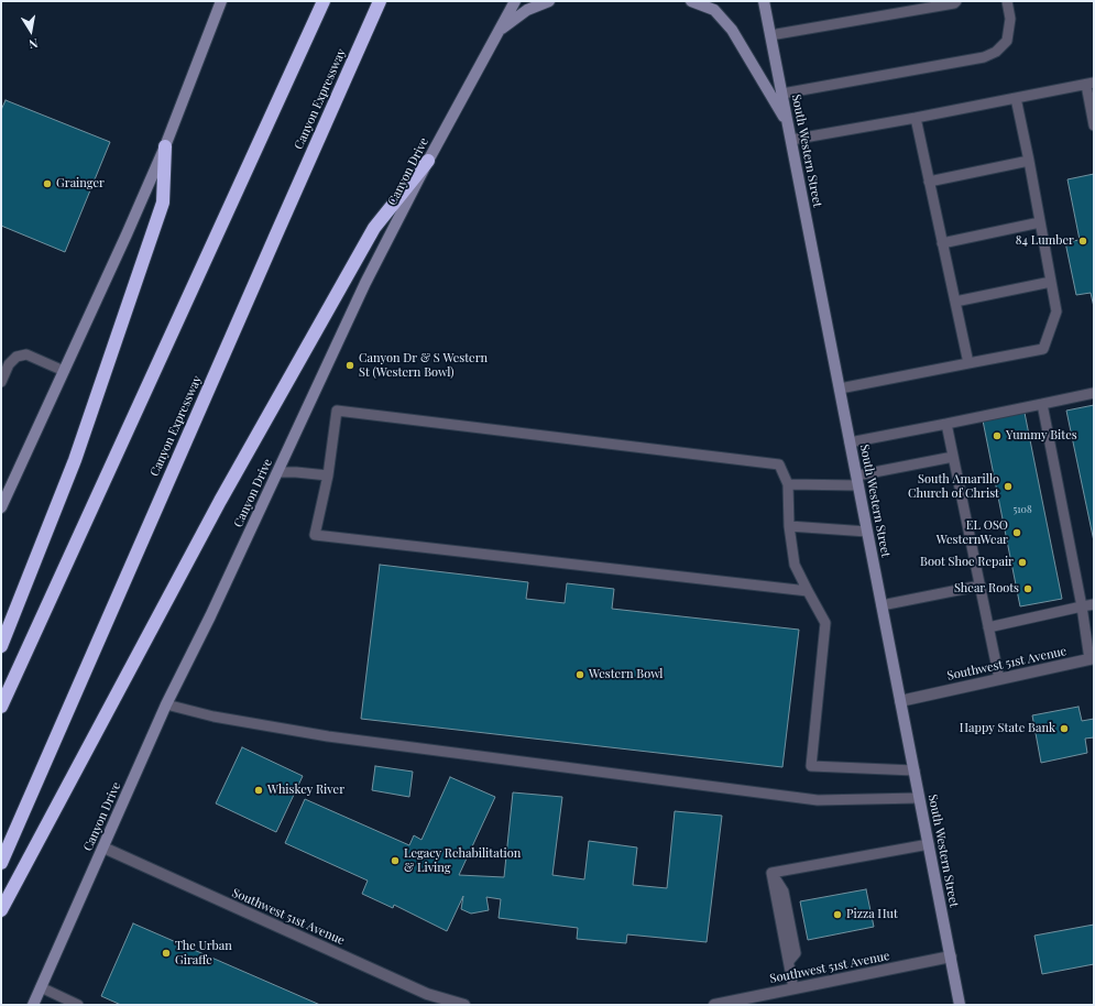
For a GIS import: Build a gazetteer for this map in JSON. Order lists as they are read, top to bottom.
{
  "streets": {
    "highway": ["Canyon Expressway"],
    "main road": ["South Western Street", "Canyon Drive"],
    "street": ["Southwest 51st Avenue"]
  },
  "crossings": [
    ["South Western Street", "Southwest 51st Avenue"],
    ["Canyon Drive", "Southwest 51st Avenue"]
  ],
  "places": [
    "Grainger",
    "84 Lumber",
    "Canyon Dr & S Western St (Western Bowl)",
    "Yummy Bites",
    "South Amarillo Church of Christ",
    "EL OSO WesternWear",
    "Boot Shoe Repair",
    "Shear Roots",
    "Western Bowl",
    "Happy State Bank",
    "Whiskey River",
    "Legacy Rehabilitation & Living",
    "Pizza Hut",
    "The Urban Giraffe"
  ],
  "house_numbers": ["5108"],
  "north": "bottom"
}
